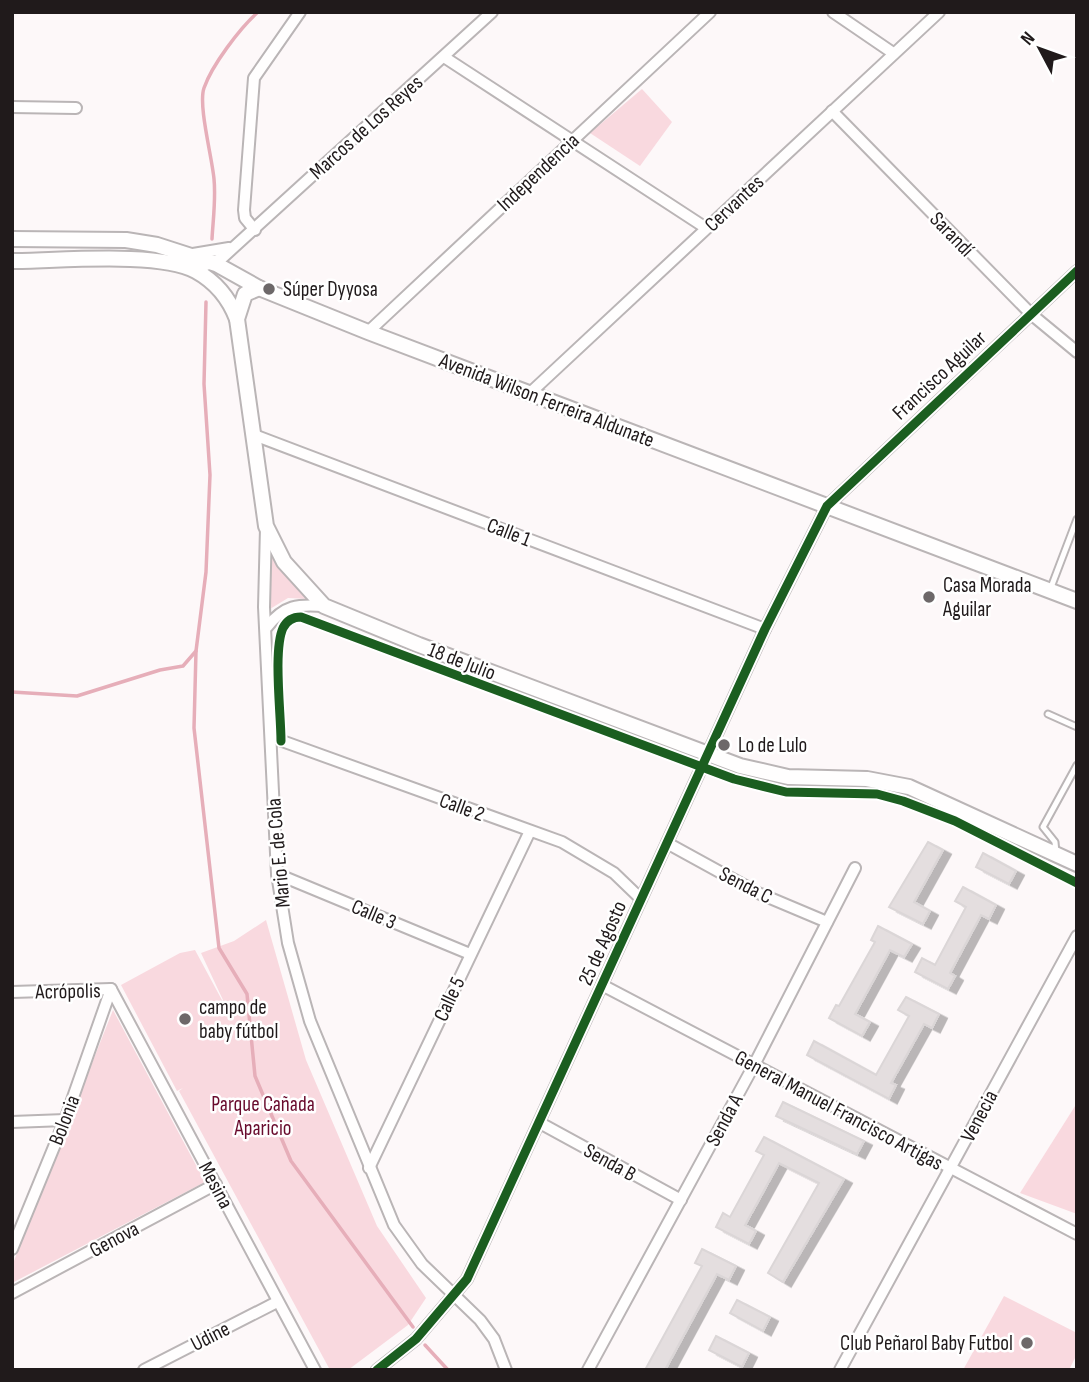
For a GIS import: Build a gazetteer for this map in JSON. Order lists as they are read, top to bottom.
{
  "streets": {
    "street": [
      "Marcos de Los Reyes",
      "Independencia",
      "Cervantes",
      "Sarandí",
      "Francisco Aguilar",
      "Avenida Wilson Ferreira Aldunate",
      "Calle 1",
      "18 de Julio",
      "Calle 2",
      "Mario E. de Cola",
      "Senda C",
      "Calle 3",
      "25 de Agosto",
      "Acrópolis",
      "Calle 5",
      "General Manuel Francisco Artigas",
      "Venecia",
      "Bolonia",
      "Senda A",
      "Senda B",
      "Mesina",
      "Genova",
      "Udine"
    ]
  },
  "crossings": [
    ["Marcos de Los Reyes", "Avenida Wilson Ferreira Aldunate"],
    ["Independencia", "Avenida Wilson Ferreira Aldunate"],
    ["Cervantes", "Sarandí"],
    ["Cervantes", "Avenida Wilson Ferreira Aldunate"],
    ["Sarandí", "Francisco Aguilar"],
    ["Francisco Aguilar", "Avenida Wilson Ferreira Aldunate"],
    ["Francisco Aguilar", "25 de Agosto"],
    ["Avenida Wilson Ferreira Aldunate", "25 de Agosto"],
    ["Calle 1", "Mario E. de Cola"],
    ["Calle 1", "25 de Agosto"],
    ["18 de Julio", "Mario E. de Cola"],
    ["18 de Julio", "25 de Agosto"],
    ["Calle 2", "Mario E. de Cola"],
    ["Calle 2", "25 de Agosto"],
    ["Calle 2", "Calle 5"],
    ["Mario E. de Cola", "Calle 3"],
    ["Mario E. de Cola", "25 de Agosto"],
    ["Mario E. de Cola", "Calle 5"],
    ["Senda C", "25 de Agosto"],
    ["Senda C", "Senda A"],
    ["Calle 3", "Calle 5"],
    ["25 de Agosto", "General Manuel Francisco Artigas"],
    ["25 de Agosto", "Senda B"],
    ["Acrópolis", "Bolonia"],
    ["Acrópolis", "Mesina"],
    ["General Manuel Francisco Artigas", "Venecia"],
    ["General Manuel Francisco Artigas", "Senda A"],
    ["Senda A", "Senda B"],
    ["Mesina", "Genova"],
    ["Mesina", "Udine"]
  ],
  "parks": ["Parque Cañada Aparicio"],
  "places": [
    "Súper Dyyosa",
    "Casa Morada Aguilar",
    "Lo de Lulo",
    "campo de baby fútbol",
    "Club Peñarol Baby Futbol"
  ],
  "north": "top left"
}
